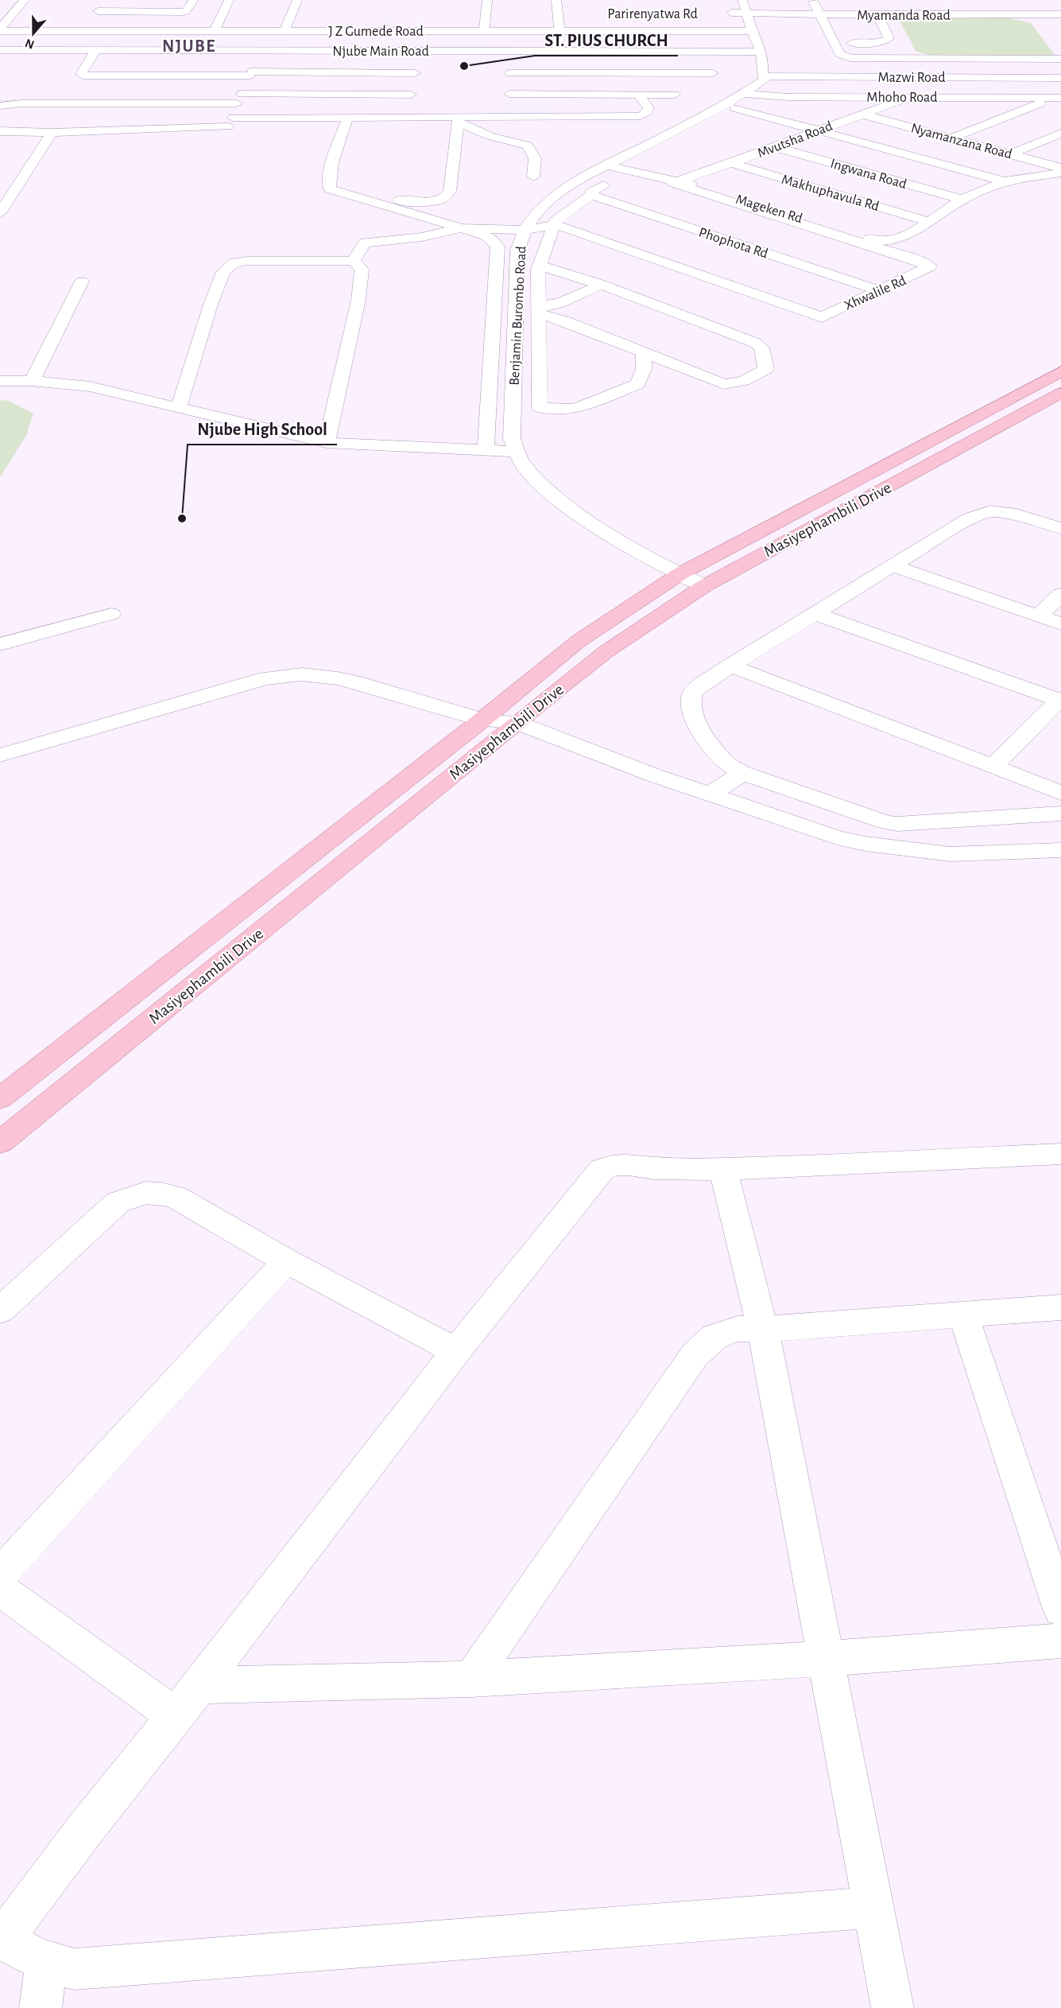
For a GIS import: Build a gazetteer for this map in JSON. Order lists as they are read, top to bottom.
{
  "streets": {
    "main road": ["Masiyephambili Drive"],
    "street": [
      "Myamanda Road",
      "J Z Gumede Road",
      "Njube Main Road",
      "Mazwi Road",
      "Mhoho Road",
      "Mvutsha Road",
      "Nyamanzana Road",
      "Ingwana Road",
      "Makhuphavula Rd",
      "Mageken Rd",
      "Phophota Rd",
      "Xhwalile Rd",
      "Benjamin Burombo Road"
    ]
  },
  "crossings": [
    ["Mazwi Road", "Benjamin Burombo Road"],
    ["Mhoho Road", "Mvutsha Road"],
    ["Mhoho Road", "Nyamanzana Road"],
    ["Mhoho Road", "Benjamin Burombo Road"],
    ["Mvutsha Road", "Nyamanzana Road"],
    ["Mvutsha Road", "Ingwana Road"],
    ["Mvutsha Road", "Makhuphavula Rd"],
    ["Mvutsha Road", "Mageken Rd"],
    ["Mvutsha Road", "Xhwalile Rd"],
    ["Ingwana Road", "Mageken Rd"],
    ["Makhuphavula Rd", "Mageken Rd"],
    ["Mageken Rd", "Xhwalile Rd"],
    ["Mageken Rd", "Benjamin Burombo Road"],
    ["Phophota Rd", "Xhwalile Rd"]
  ],
  "districts": ["NJUBE"],
  "places": ["ST. PIUS CHURCH", "Njube High School"],
  "north": "bottom"
}
